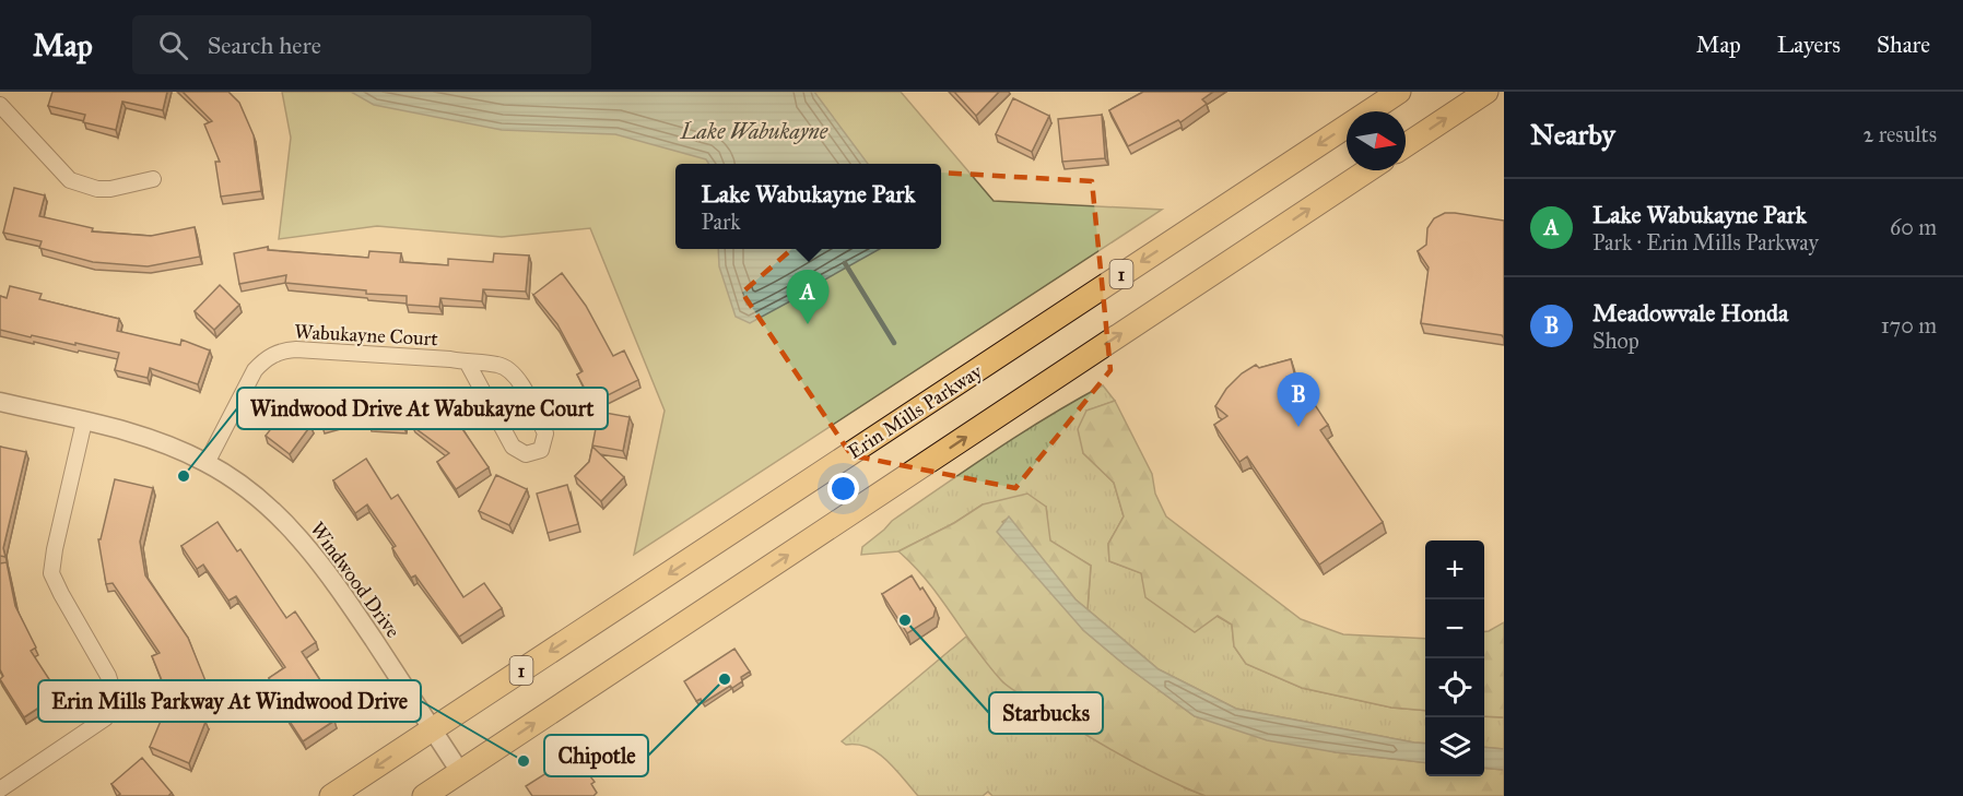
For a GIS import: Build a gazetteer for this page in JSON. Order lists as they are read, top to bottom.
{
  "streets": {
    "main road": ["1", "Erin Mills Parkway"],
    "street": ["Wabukayne Court", "Windwood Drive"]
  },
  "crossings": [
    ["Wabukayne Court", "Windwood Drive"],
    ["Erin Mills Parkway", "Windwood Drive"]
  ],
  "water": ["Lake Wabukayne"],
  "places": [
    "Windwood Drive At Wabukayne Court",
    "Starbucks",
    "Chipotle",
    "Erin Mills Parkway At Windwood Drive"
  ],
  "north": "right",
  "page": {
    "header": "Map",
    "search": "Search here",
    "nav": ["Map", "Layers", "Share"],
    "heading": ["Nearby", "2 results"],
    "popup": ["Lake Wabukayne Park", "Park"],
    "list": [
      {
        "mark": "A",
        "name": "Lake Wabukayne Park",
        "note": "Park · Erin Mills Parkway",
        "value": "60 m"
      },
      {
        "mark": "B",
        "name": "Meadowvale Honda",
        "note": "Shop",
        "value": "170 m"
      }
    ],
    "pins": ["A", "B"],
    "map_buttons": ["+", "−"]
  }
}
